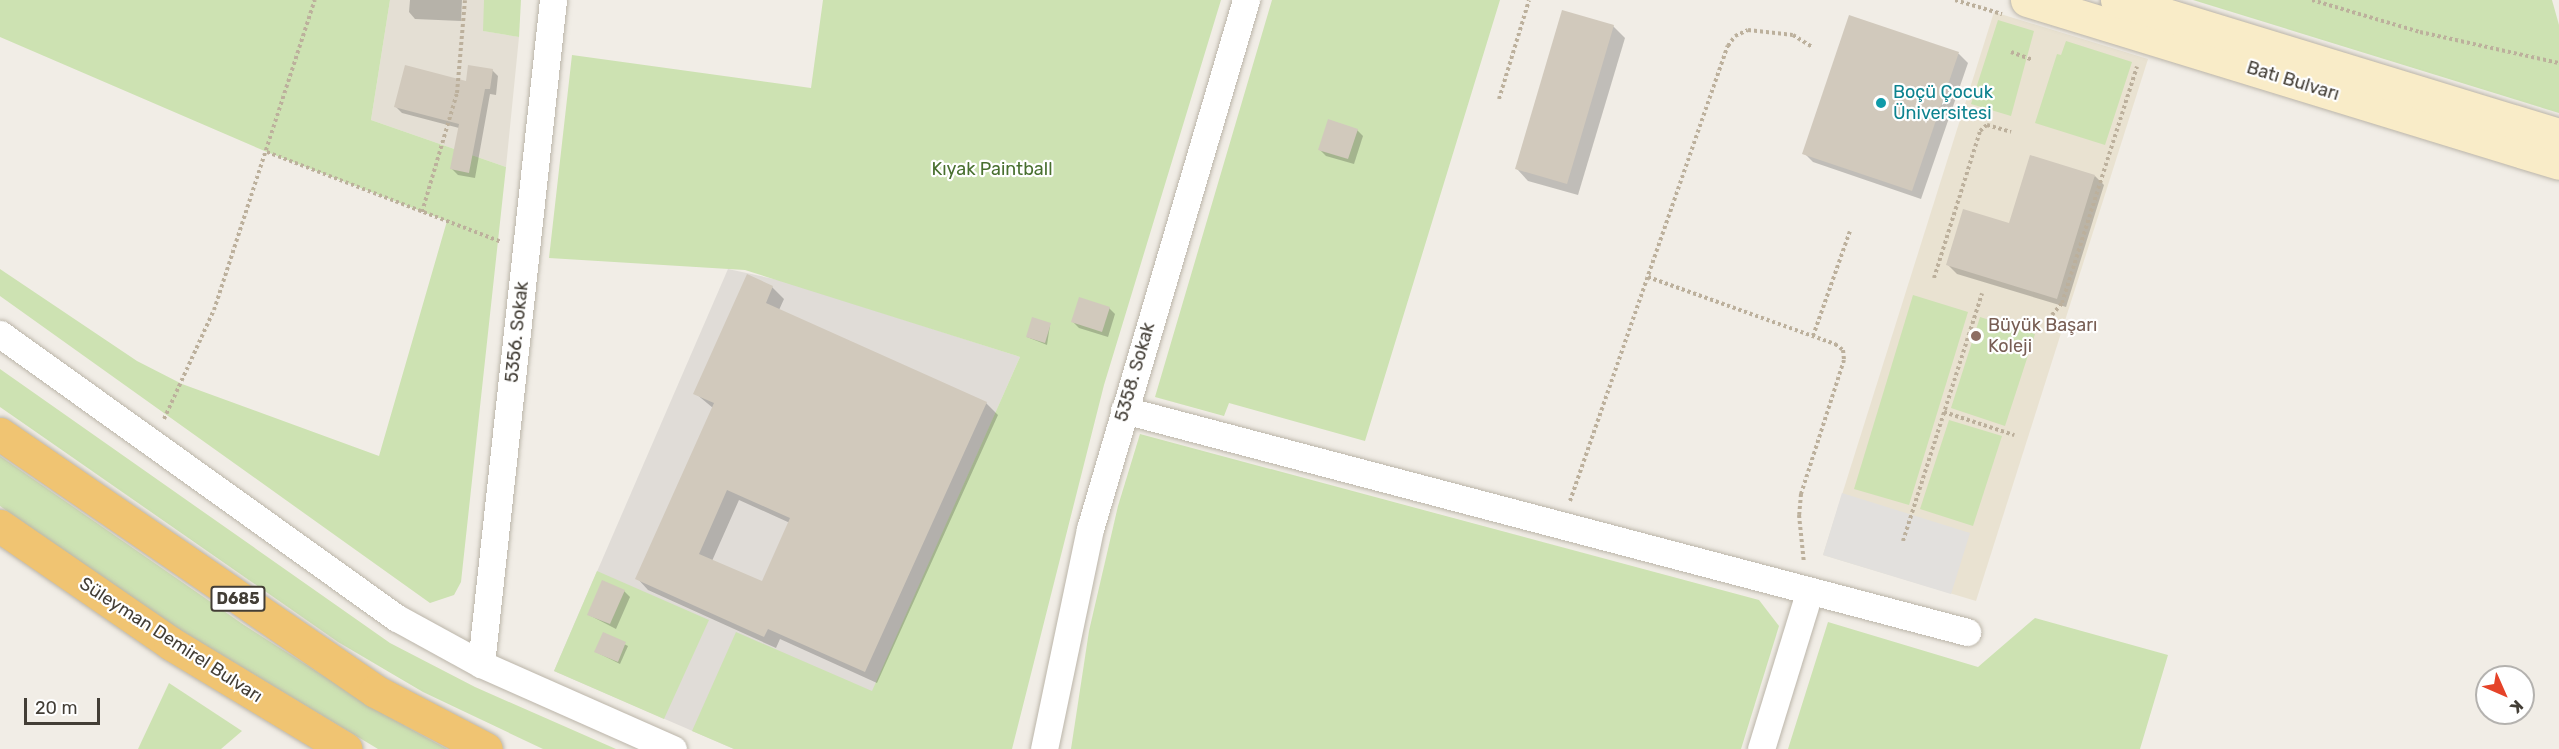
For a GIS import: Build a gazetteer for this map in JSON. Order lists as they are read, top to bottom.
{
  "streets": {
    "highway": ["D685", "Süleyman Demirel Bulvarı"],
    "street": ["Batı Bulvarı", "5356. Sokak", "5358. Sokak"]
  },
  "parks": ["Kıyak Paintball"],
  "places": ["Boçü Çocuk Üniversitesi", "Büyük Başarı Koleji"],
  "scale_bar": "20 m",
  "north": "bottom right"
}
